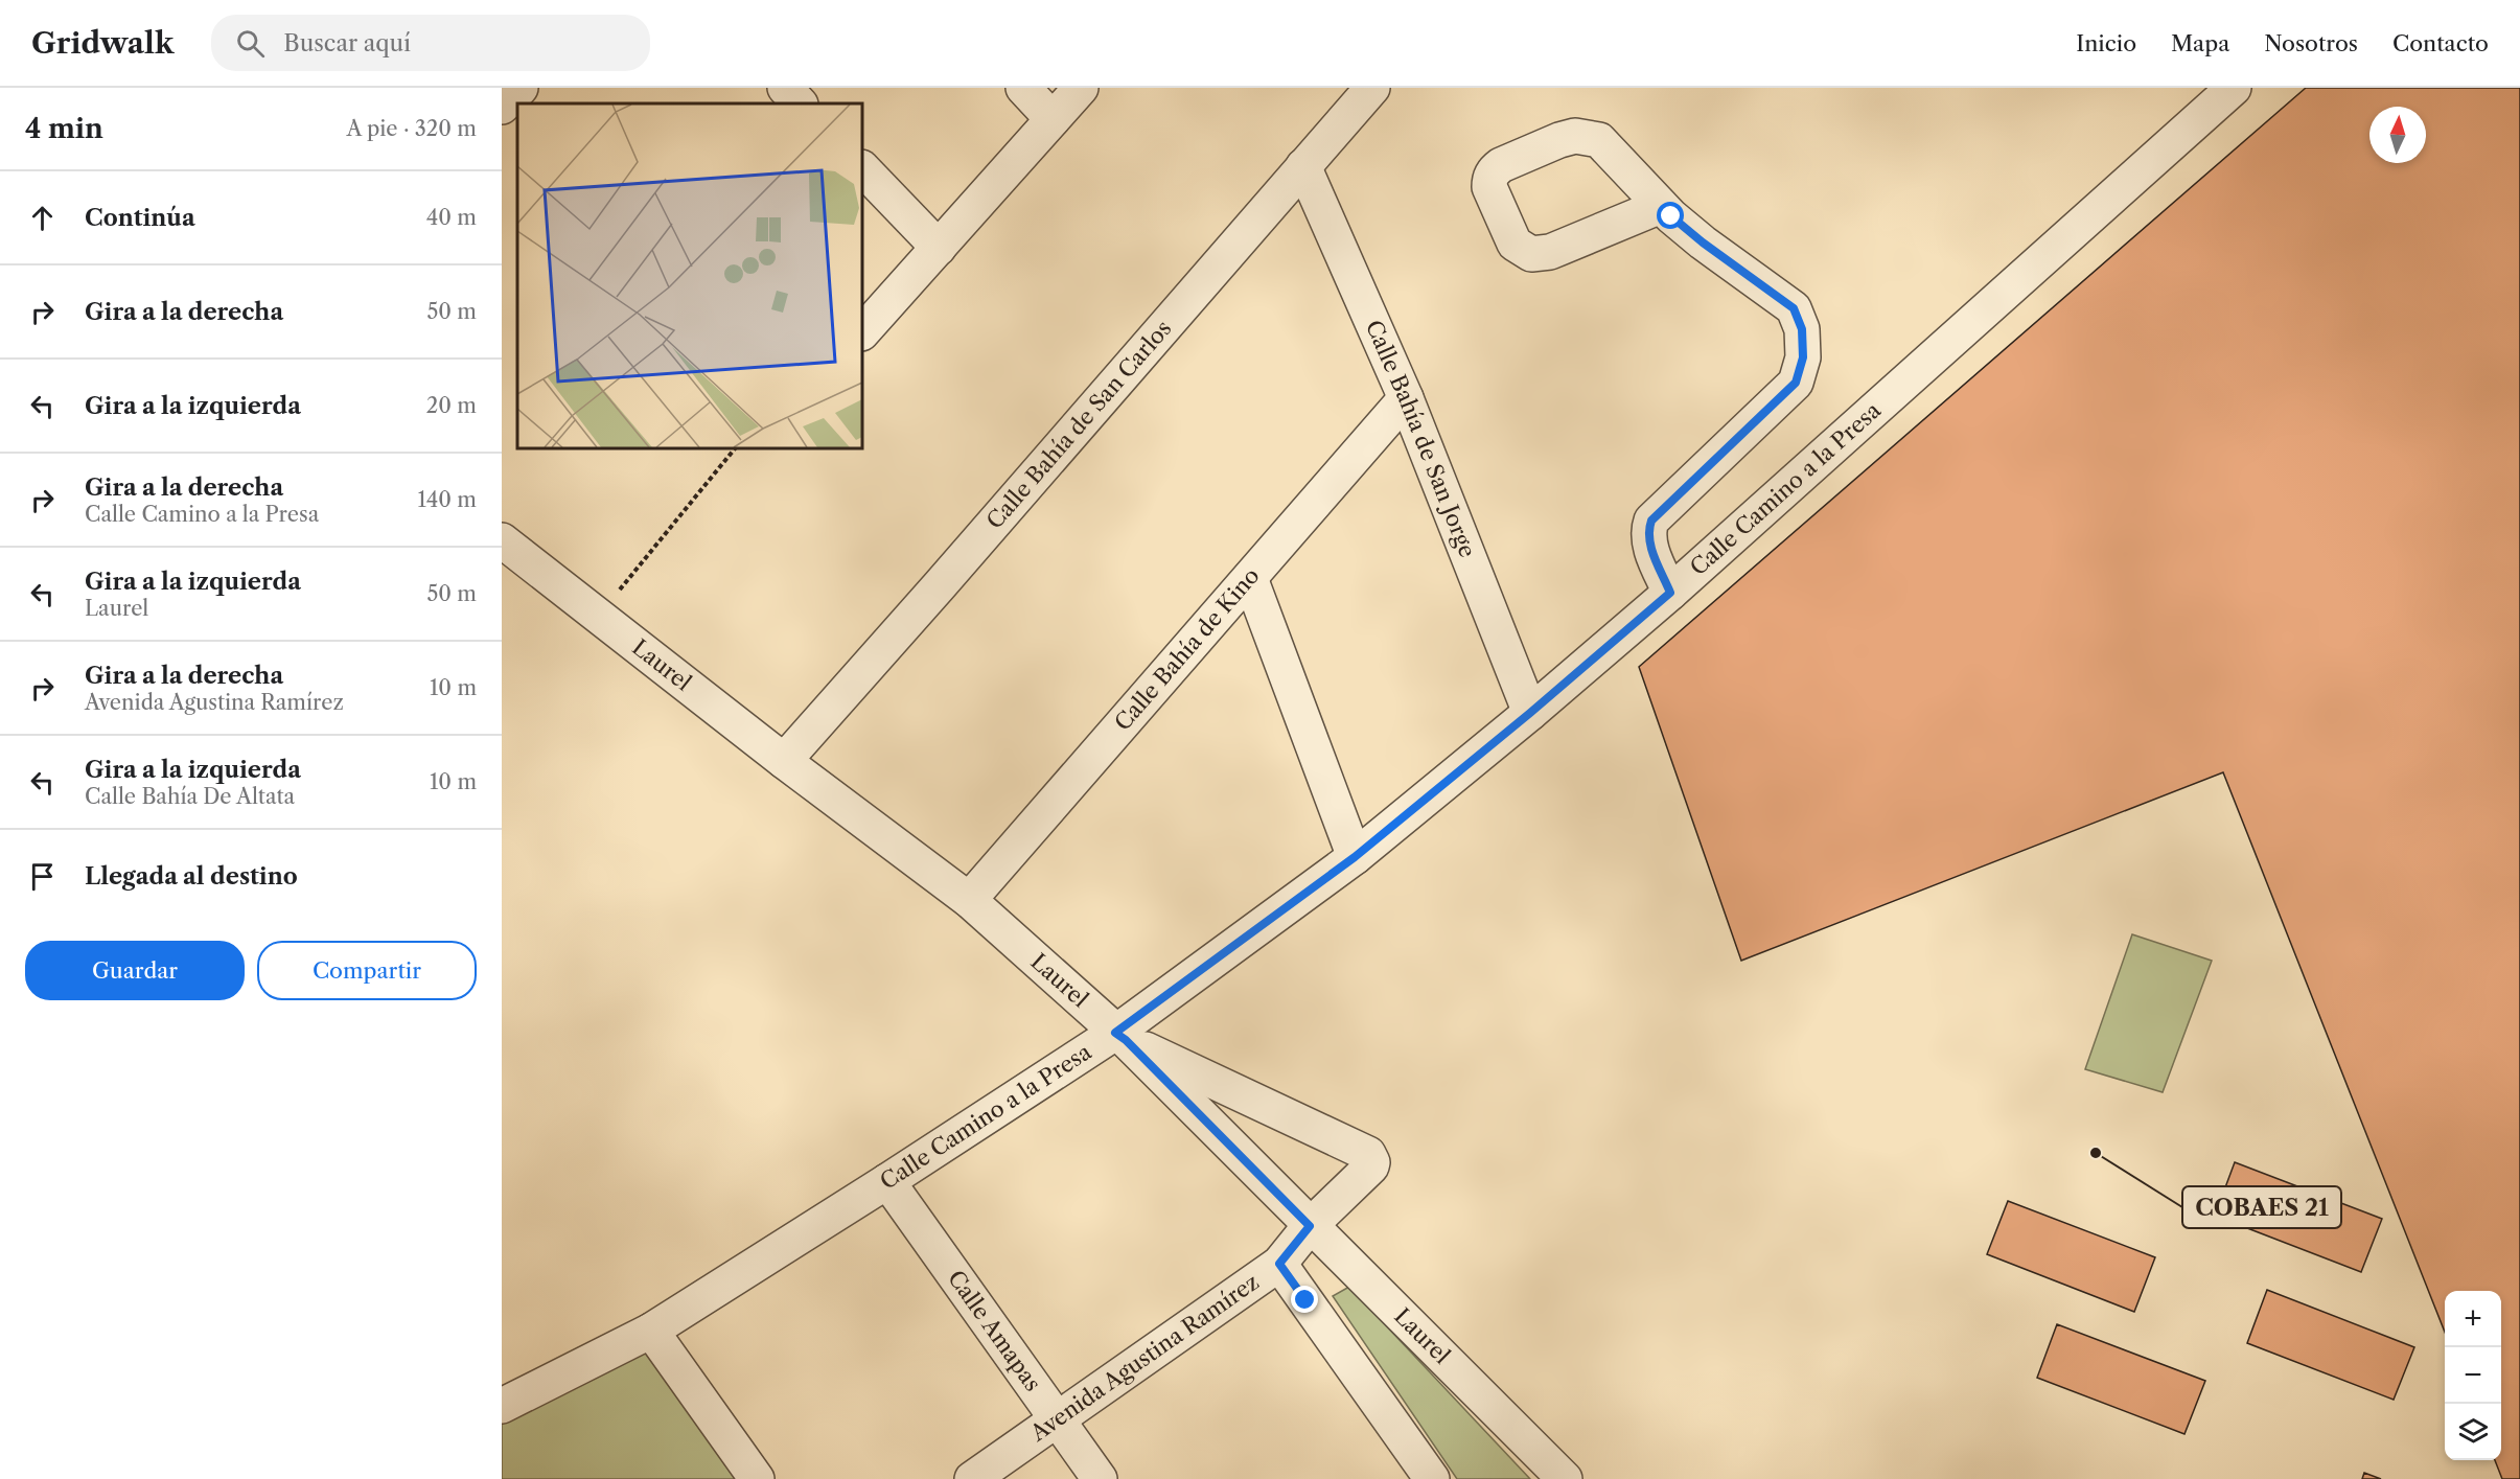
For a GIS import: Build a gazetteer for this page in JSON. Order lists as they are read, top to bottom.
{
  "streets": {
    "street": [
      "Calle Bahía de San Carlos",
      "Calle Bahía de San Jorge",
      "Calle Camino a la Presa",
      "Calle Bahía de Kino",
      "Laurel",
      "Calle Amapas",
      "Avenida Agustina Ramírez"
    ]
  },
  "crossings": [
    ["Calle Bahía de San Carlos", "Calle Bahía de San Jorge"],
    ["Calle Bahía de San Carlos", "Laurel"],
    ["Calle Bahía de San Jorge", "Calle Camino a la Presa"],
    ["Calle Bahía de San Jorge", "Calle Bahía de Kino"],
    ["Calle Camino a la Presa", "Laurel"],
    ["Calle Camino a la Presa", "Calle Amapas"],
    ["Calle Camino a la Presa", "Avenida Agustina Ramírez"],
    ["Calle Bahía de Kino", "Laurel"],
    ["Laurel", "Avenida Agustina Ramírez"],
    ["Calle Amapas", "Avenida Agustina Ramírez"]
  ],
  "places": ["COBAES 21"],
  "north": "top",
  "page": {
    "header": "Gridwalk",
    "search": "Buscar aquí",
    "nav": [
      "Inicio",
      "Mapa",
      "Nosotros",
      "Contacto"
    ],
    "heading": ["4 min", "A pie · 320 m"],
    "list": [
      ["Continúa", "40 m"],
      ["Gira a la derecha", "50 m"],
      ["Gira a la izquierda", "20 m"],
      ["Gira a la derecha", "Calle Camino a la Presa", "140 m"],
      ["Gira a la izquierda", "Laurel", "50 m"],
      ["Gira a la derecha", "Avenida Agustina Ramírez", "10 m"],
      ["Gira a la izquierda", "Calle Bahía De Altata", "10 m"],
      "Llegada al destino"
    ],
    "buttons": ["Guardar", "Compartir"],
    "map_buttons": ["+", "−"]
  }
}
